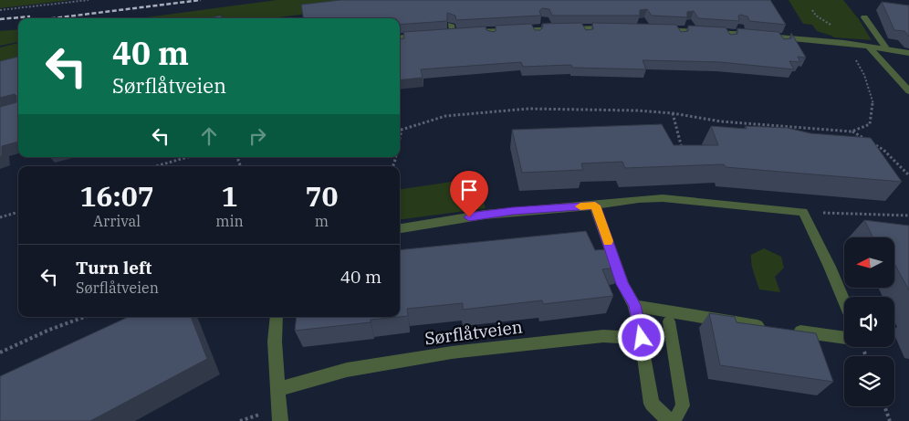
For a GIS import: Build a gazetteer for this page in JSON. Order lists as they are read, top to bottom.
{
  "streets": {
    "street": ["Sørflåtveien"]
  },
  "north": "left",
  "page": {
    "turn": ["40 m", "Sørflåtveien"],
    "eta": [
      "16:07",
      "Arrival",
      "1",
      "min",
      "70",
      "m"
    ],
    "list": [
      {
        "name": "Turn left",
        "note": "Sørflåtveien",
        "value": "40 m"
      }
    ]
  }
}
